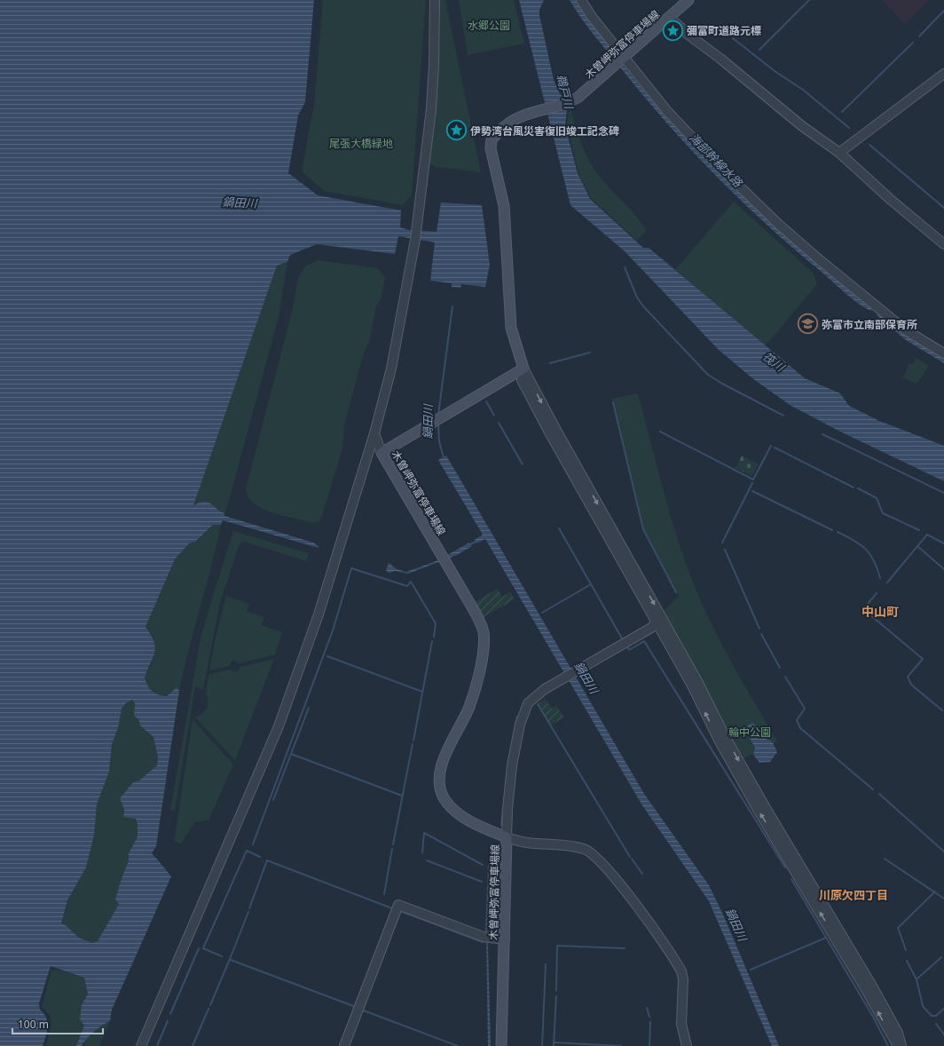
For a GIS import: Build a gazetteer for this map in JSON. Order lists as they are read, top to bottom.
{
  "streets": {
    "main road": ["木曽岬弥富停車場線"]
  },
  "districts": ["中山町", "川原欠四丁目"],
  "water": [
    "鵜戸川",
    "海部幹線水路",
    "鍋田川",
    "筏川"
  ],
  "parks": ["水郷公園", "尾張大橋緑地", "輪中公園"],
  "places": {
    "place": ["彌富町道路元標", "伊勢湾台風災害復旧竣工記念碑"],
    "school or university": ["弥富市立南部保育所"]
  },
  "scale_bar": "100 m"
}
